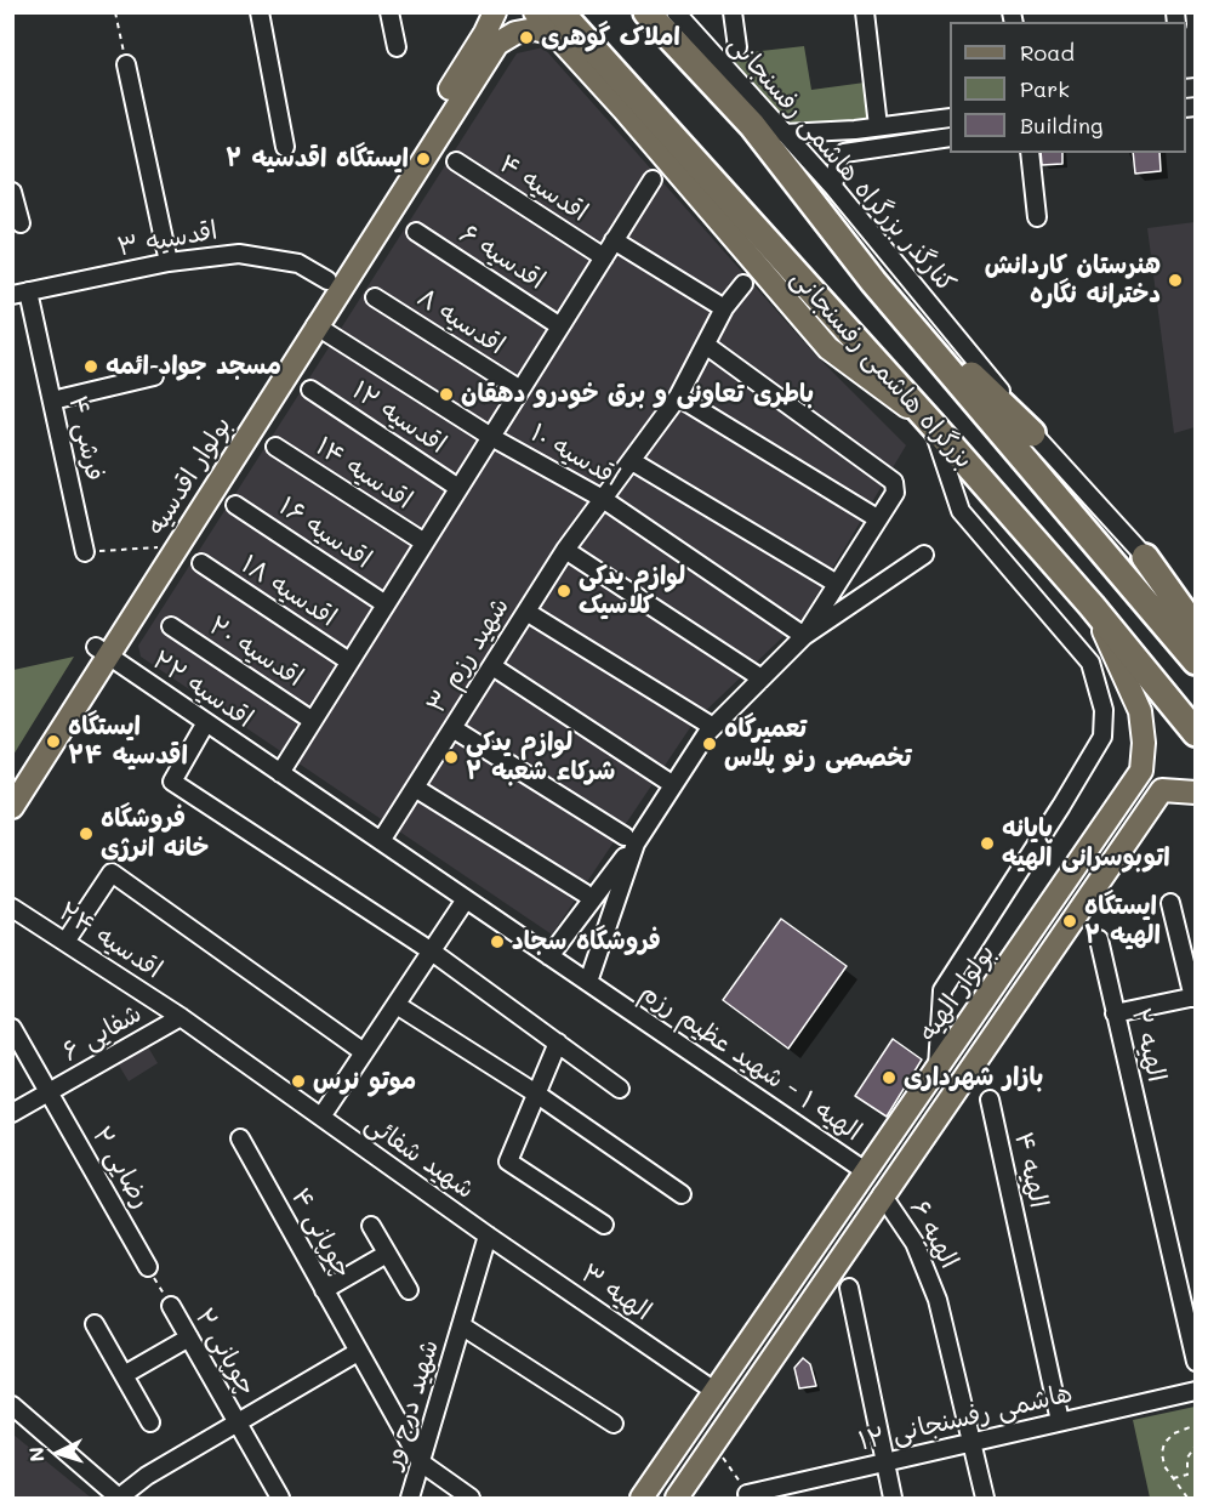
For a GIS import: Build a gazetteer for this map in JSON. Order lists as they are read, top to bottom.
{
  "streets": {
    "highway": ["بزرگراه هاشمی رفسنجانی"],
    "main road": ["بولوار اقدسیه", "بولوار الهیه"],
    "street": [
      "کنارگذر بزرگراه هاشمی رفسنجانی",
      "اقدسیه ۴",
      "اقدسیه ۳",
      "اقدسیه ۶",
      "اقدسیه ۸",
      "اقدسیه ۱۲",
      "فرشی ۴",
      "اقدسیه ۱۰",
      "اقدسیه ۱۴",
      "اقدسیه ۱۶",
      "اقدسیه ۱۸",
      "اقدسیه ۲۰",
      "شهید رزم ۳",
      "اقدسیه ۲۲",
      "اقدسیه ۲۴",
      "شفایی ۶",
      "الهیه ۲",
      "الهیه ۱ - شهید عظیم رزم",
      "شهید شفائی",
      "رضایی ۲",
      "الهیه ۴",
      "چوپانی ۴",
      "الهیه ۶",
      "الهیه ۳",
      "چوپانی ۲",
      "شهید درج ور",
      "هاشمی رفسنجانی ۱۲"
    ]
  },
  "crossings": [
    ["اقدسیه ۳", "فرشی ۴"],
    ["اقدسیه ۳", "بولوار اقدسیه"],
    ["بزرگراه هاشمی رفسنجانی", "بولوار اقدسیه"],
    ["اقدسیه ۱۰", "بولوار اقدسیه"],
    ["اقدسیه ۱۰", "شهید رزم ۳"],
    ["بولوار اقدسیه", "اقدسیه ۲۲"],
    ["شهید رزم ۳", "الهیه ۱ - شهید عظیم رزم"],
    ["اقدسیه ۲۲", "الهیه ۱ - شهید عظیم رزم"],
    ["اقدسیه ۲۴", "شفایی ۶"],
    ["اقدسیه ۲۴", "شهید شفائی"],
    ["بولوار الهیه", "الهیه ۱ - شهید عظیم رزم"],
    ["بولوار الهیه", "الهیه ۶"],
    ["بولوار الهیه", "الهیه ۳"],
    ["شفایی ۶", "شهید شفائی"],
    ["شفایی ۶", "رضایی ۲"],
    ["شهید شفائی", "الهیه ۳"],
    ["شهید شفائی", "شهید درج ور"],
    ["الهیه ۴", "هاشمی رفسنجانی ۱۲"],
    ["چوپانی ۴", "شهید درج ور"],
    ["الهیه ۶", "هاشمی رفسنجانی ۱۲"],
    ["الهیه ۳", "شهید درج ور"]
  ],
  "places": [
    "املاک گوهری",
    "ایستگاه اقدسیه ۲",
    "هنرستان کاردانش دخترانه نگاره",
    "مسجد جواد ائمه",
    "باطری تعاونی و برق خودرو دهقان",
    "لوازم یدکی کلاسیک",
    "ایستگاه اقدسیه ۲۴",
    "تعمیرگاه تخصصی رنو پلاس",
    "لوازم یدکی شرکاء شعبه ۲",
    "فروشگاه خانه انرژی",
    "پایانه اتوبوسرانی الهیه",
    "ایستگاه الهیه ۲",
    "فروشگاه سجاد",
    "بازار شهرداری",
    "موتو نرس"
  ],
  "legend": ["Road", "Park", "Building"],
  "north": "left"
}
